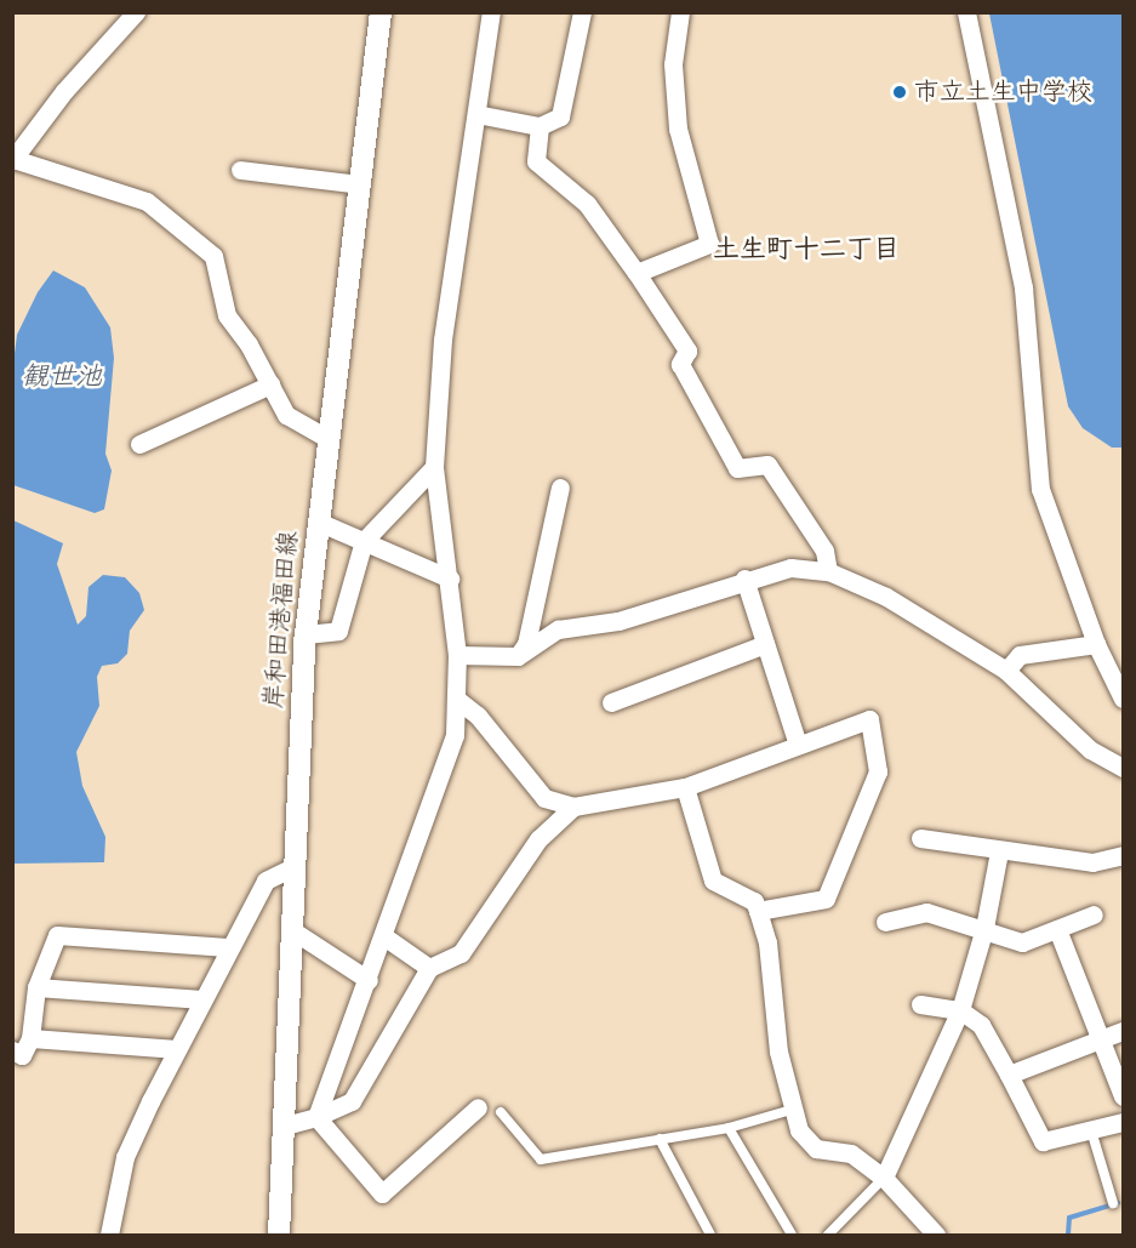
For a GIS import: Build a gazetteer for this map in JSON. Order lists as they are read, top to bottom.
{
  "streets": {
    "street": ["岸和田港福田線"]
  },
  "districts": ["土生町十二丁目"],
  "water": ["観世池"],
  "places": ["市立土生中学校"]
}
